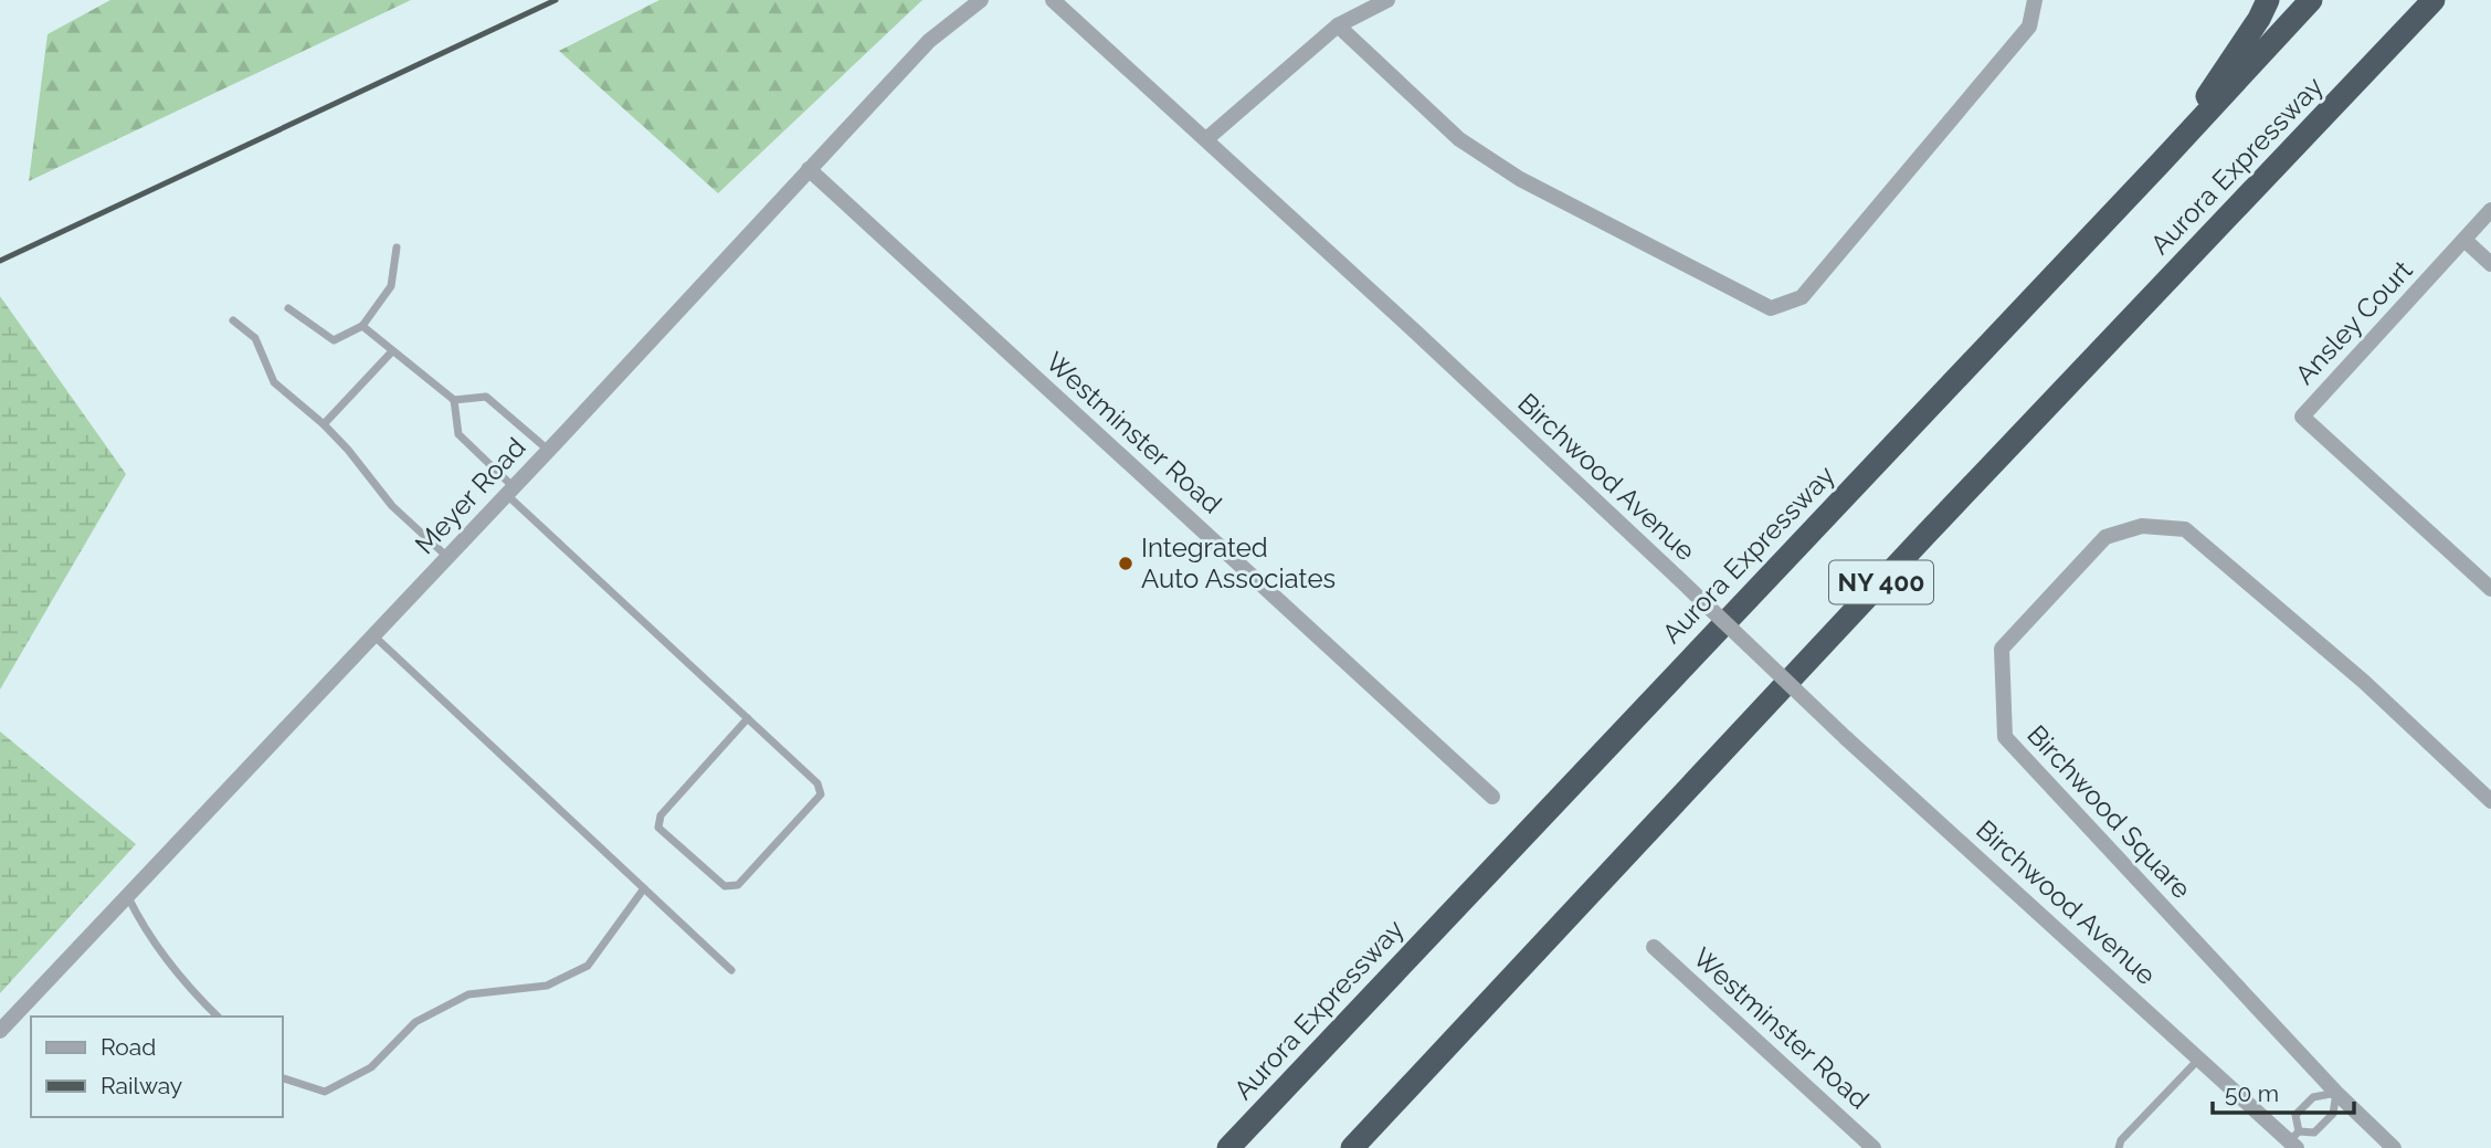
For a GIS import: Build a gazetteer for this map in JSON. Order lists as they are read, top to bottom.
{
  "streets": {
    "highway": ["Aurora Expressway", "NY 400"],
    "street": [
      "Ansley Court",
      "Westminster Road",
      "Birchwood Avenue",
      "Meyer Road",
      "Birchwood Square"
    ]
  },
  "crossings": [
    ["Westminster Road", "Meyer Road"]
  ],
  "places": ["Integrated Auto Associates"],
  "legend": ["Road", "Railway"],
  "scale_bar": "50 m"
}
